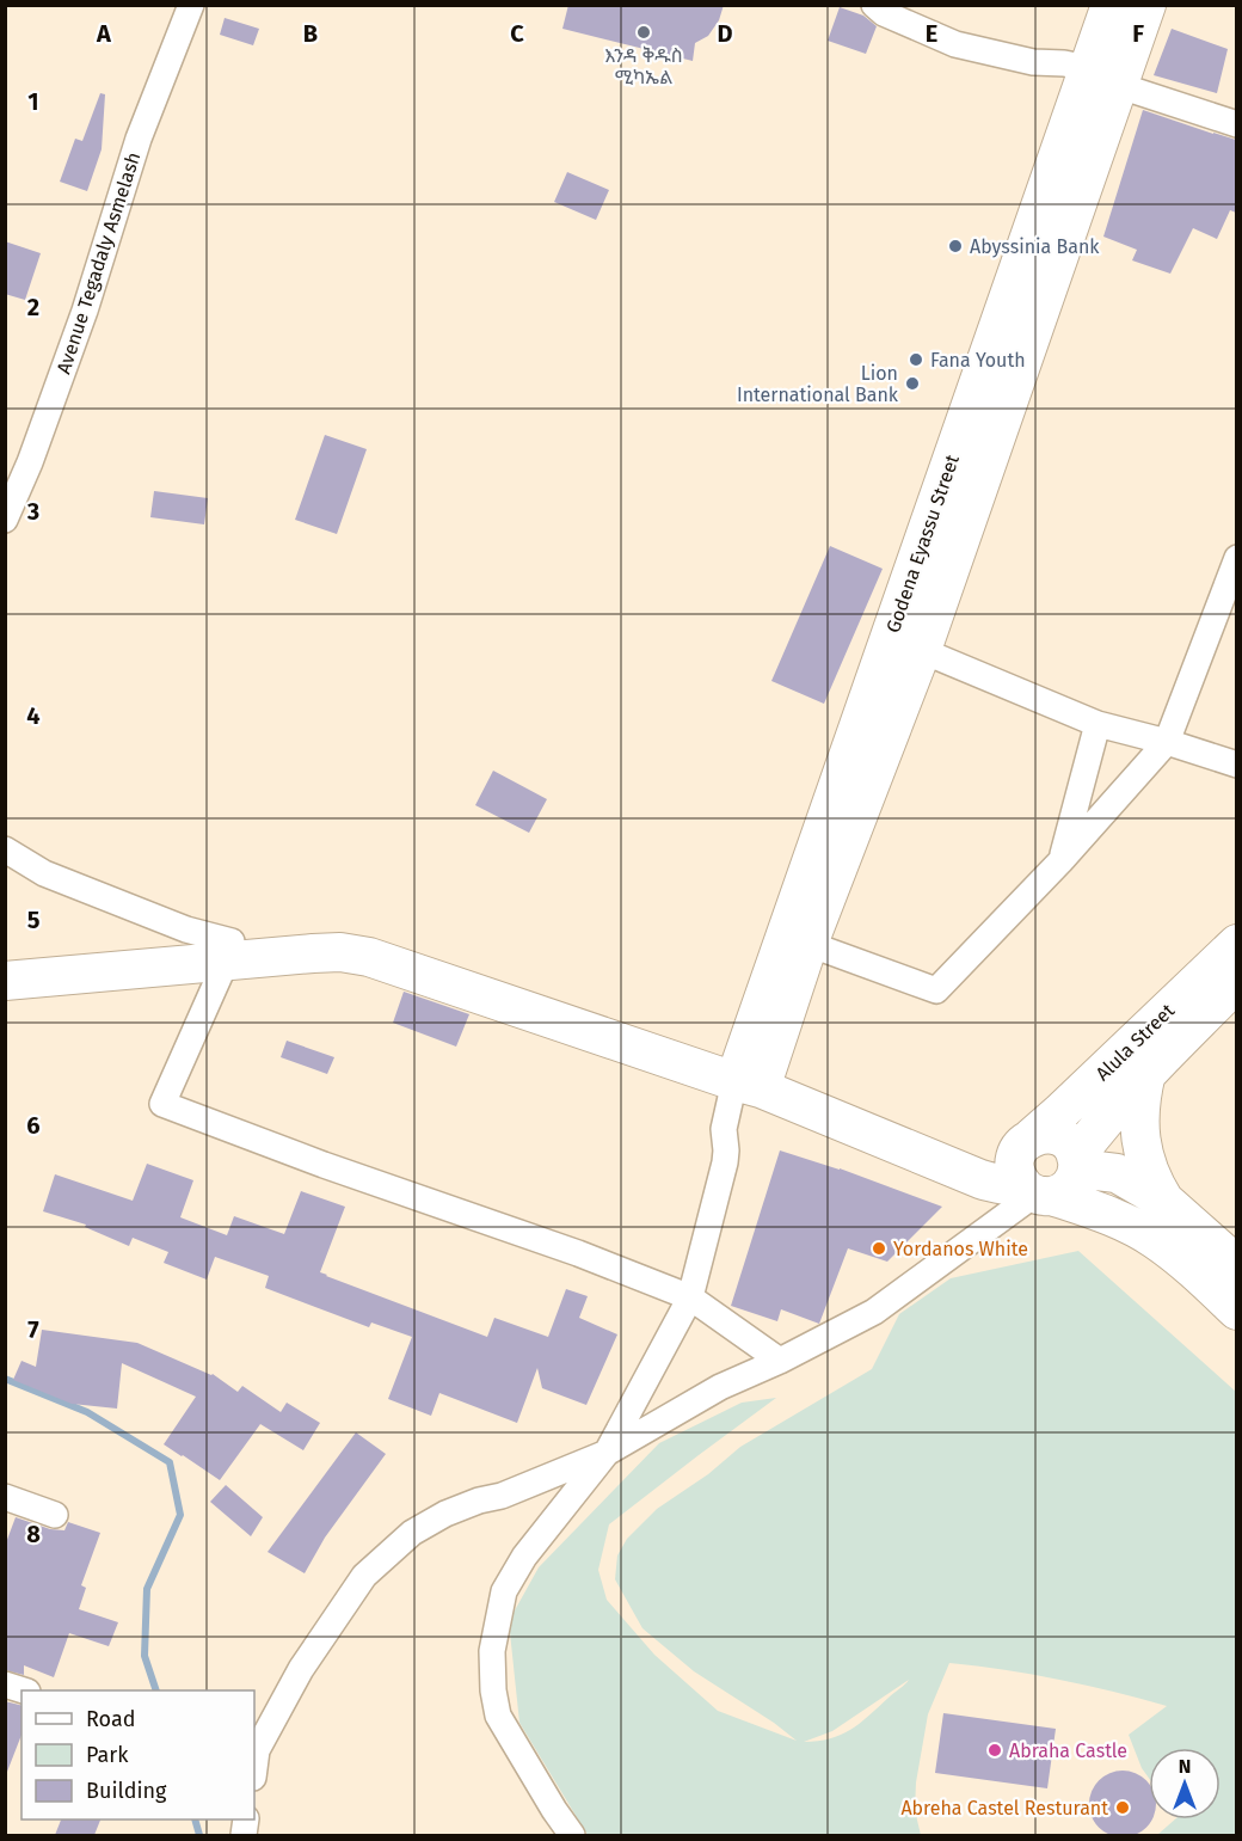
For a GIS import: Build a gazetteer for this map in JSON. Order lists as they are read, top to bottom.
{
  "streets": {
    "street": ["Avenue Tegadaly Asmelash", "Godena Eyassu Street", "Alula Street"]
  },
  "places": [
    "እንዳ ቅዱስ ሚካኤል",
    "Abyssinia Bank",
    "Fana Youth",
    "Lion International Bank",
    "Yordanos White",
    "Abraha Castle",
    "Abreha Castel Resturant"
  ],
  "legend": ["Road", "Park", "Building"],
  "north": "top",
  "grid": {
    "columns": [
      "A",
      "B",
      "C",
      "D",
      "E",
      "F"
    ],
    "rows": [
      "1",
      "2",
      "3",
      "4",
      "5",
      "6",
      "7",
      "8"
    ]
  }
}
